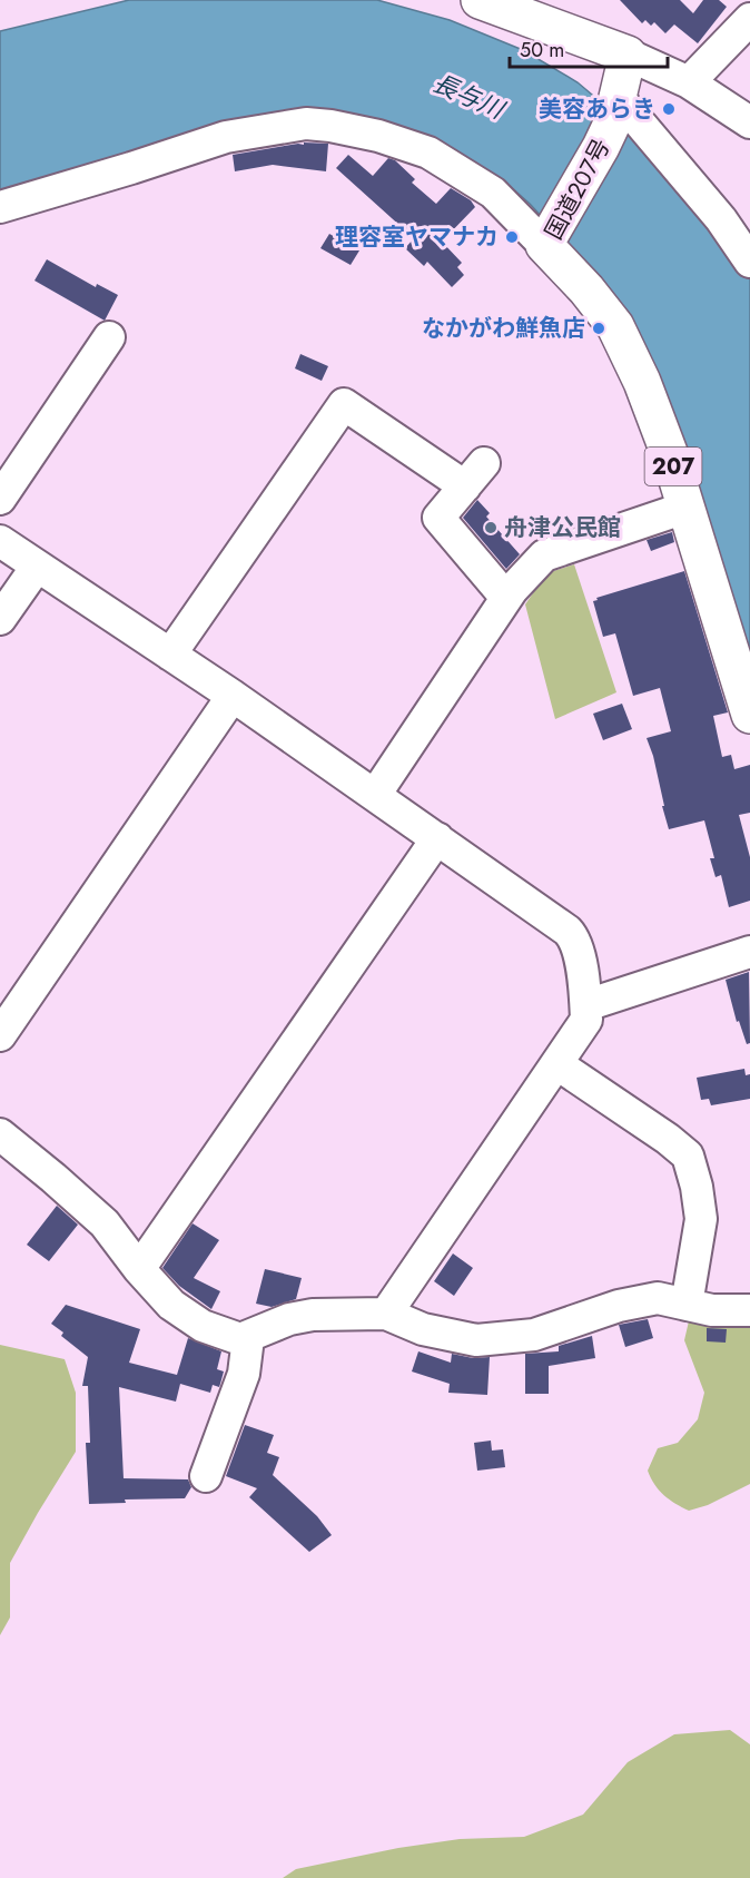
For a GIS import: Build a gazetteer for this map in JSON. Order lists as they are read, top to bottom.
{
  "streets": {
    "highway": ["国道207号", "207"]
  },
  "water": ["長与川"],
  "places": [
    "美容あらき",
    "理容室ヤマナカ",
    "なかがわ鮮魚店",
    "舟津公民館"
  ],
  "scale_bar": "50 m"
}
